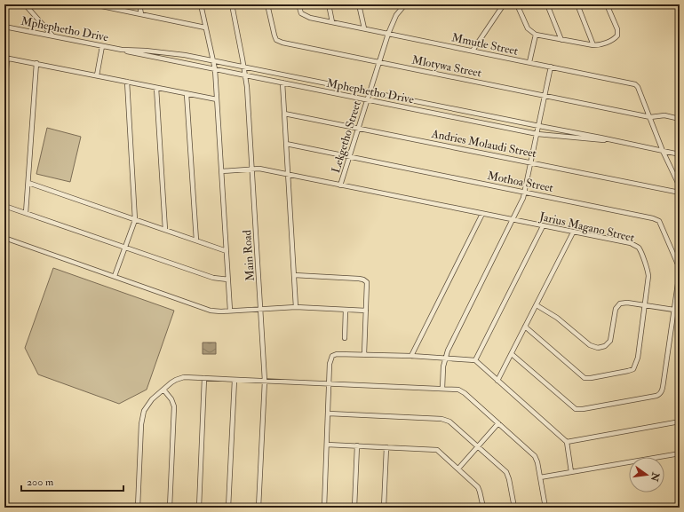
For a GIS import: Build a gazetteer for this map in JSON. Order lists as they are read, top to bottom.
{
  "streets": {
    "street": [
      "Mphephetho Drive",
      "Mmutle Street",
      "Mlotywa Street",
      "Lekgetho Street",
      "Andries Molaudi Street",
      "Mothoa Street",
      "Jarius Magano Street",
      "Main Road"
    ]
  },
  "crossings": [
    ["Mphephetho Drive", "Lekgetho Street"],
    ["Mphephetho Drive", "Main Road"],
    ["Mmutle Street", "Mlotywa Street"],
    ["Mmutle Street", "Lekgetho Street"],
    ["Mlotywa Street", "Lekgetho Street"],
    ["Lekgetho Street", "Andries Molaudi Street"],
    ["Lekgetho Street", "Mothoa Street"],
    ["Lekgetho Street", "Jarius Magano Street"],
    ["Jarius Magano Street", "Main Road"]
  ],
  "scale_bar": "200 m",
  "north": "right"
}
